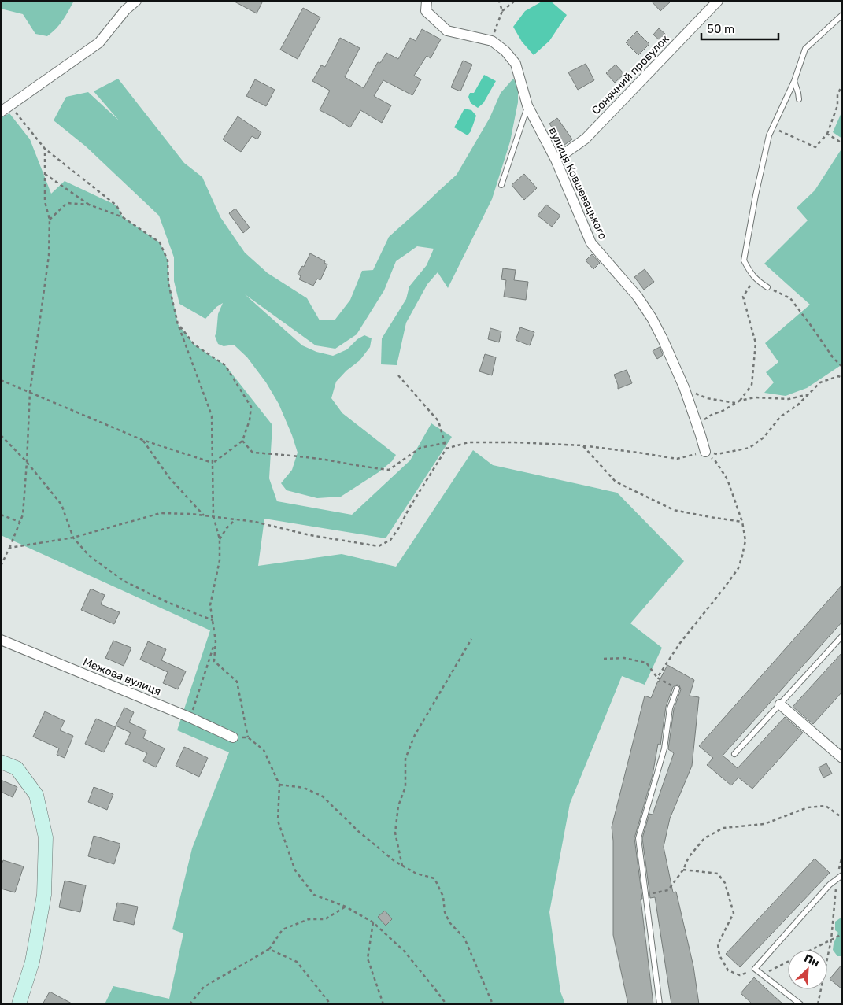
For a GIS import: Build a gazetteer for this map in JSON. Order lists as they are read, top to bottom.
{
  "streets": {
    "street": ["Сонячний провулок", "вулиця Ковшевацького", "Межова вулиця"]
  },
  "crossings": [
    ["Сонячний провулок", "вулиця Ковшевацького"]
  ],
  "scale_bar": "50 m",
  "north": "top right"
}
